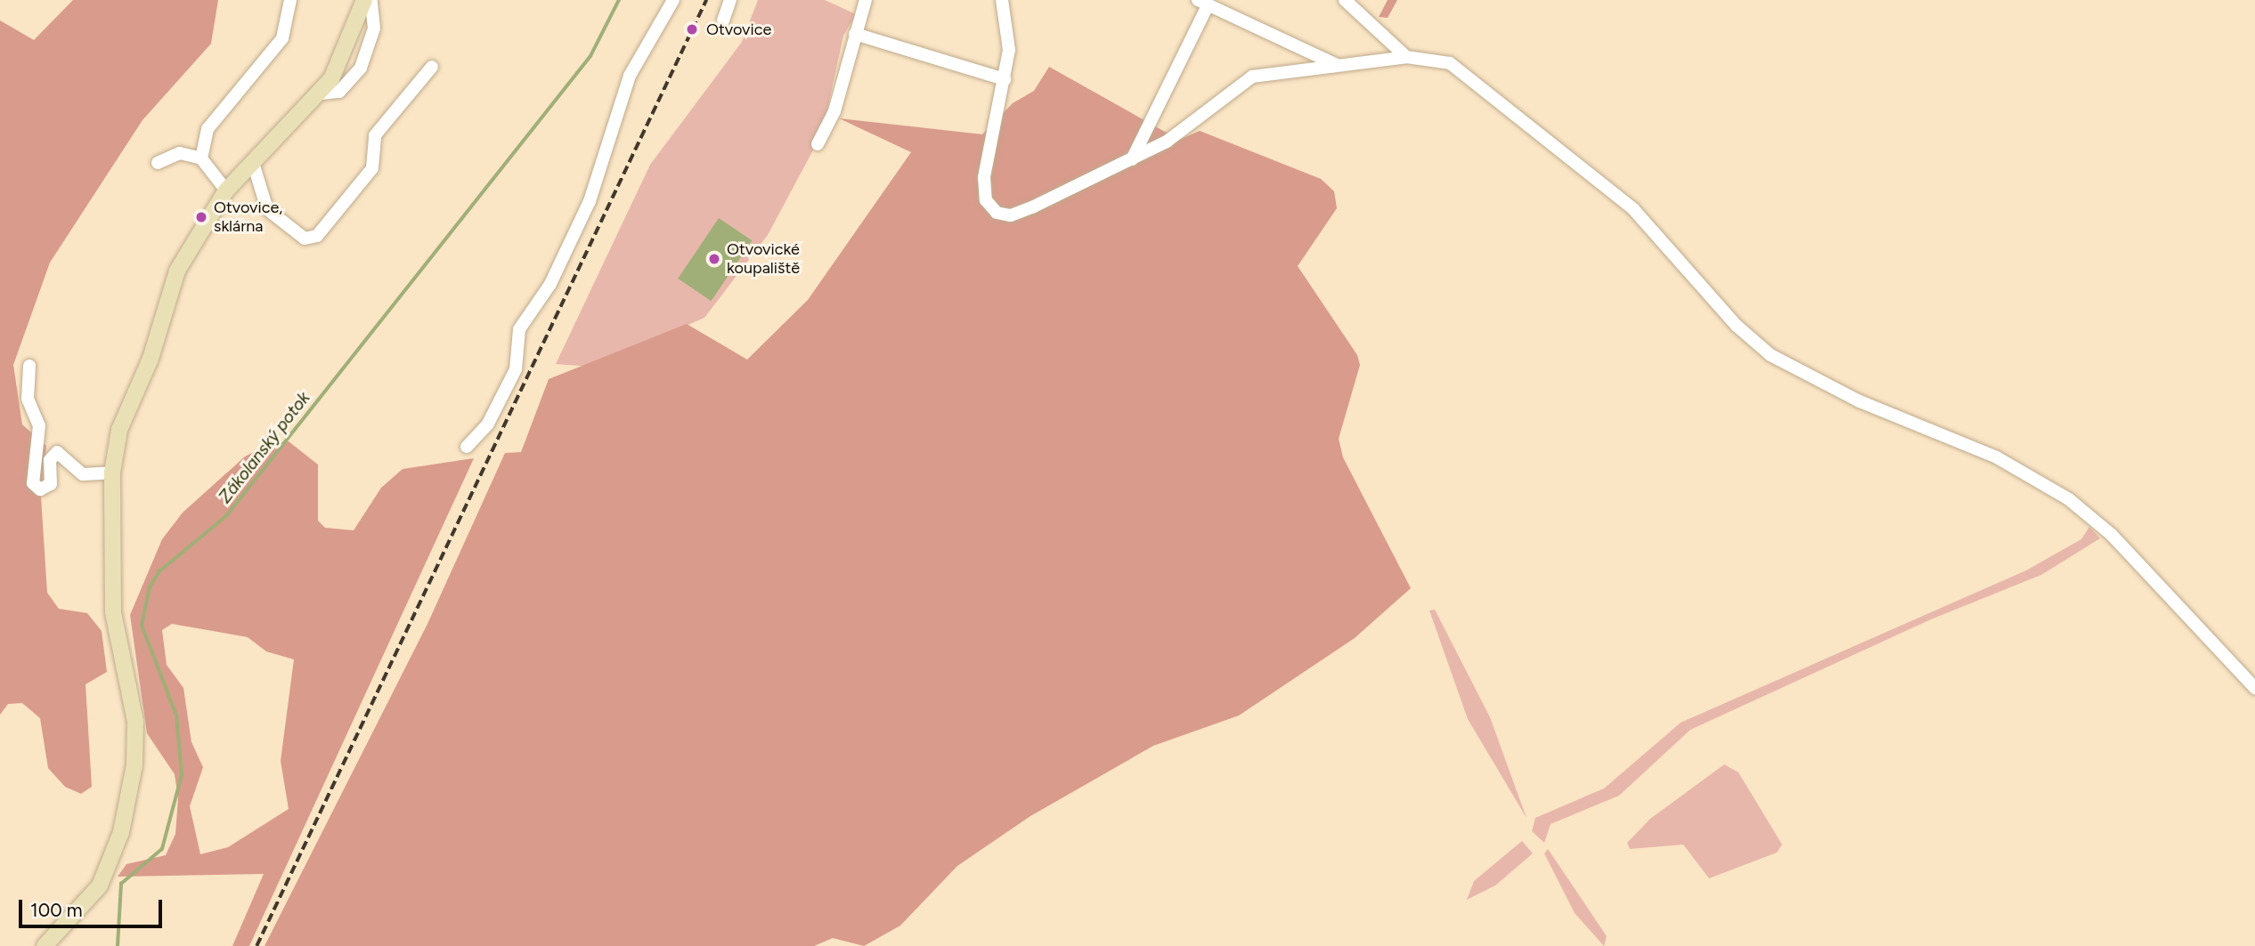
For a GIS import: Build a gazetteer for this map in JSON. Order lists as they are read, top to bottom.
{
  "water": ["Zákolanský potok"],
  "places": ["Otvovice", "Otvovice, sklárna", "Otvovické koupaliště"],
  "scale_bar": "100 m"
}
